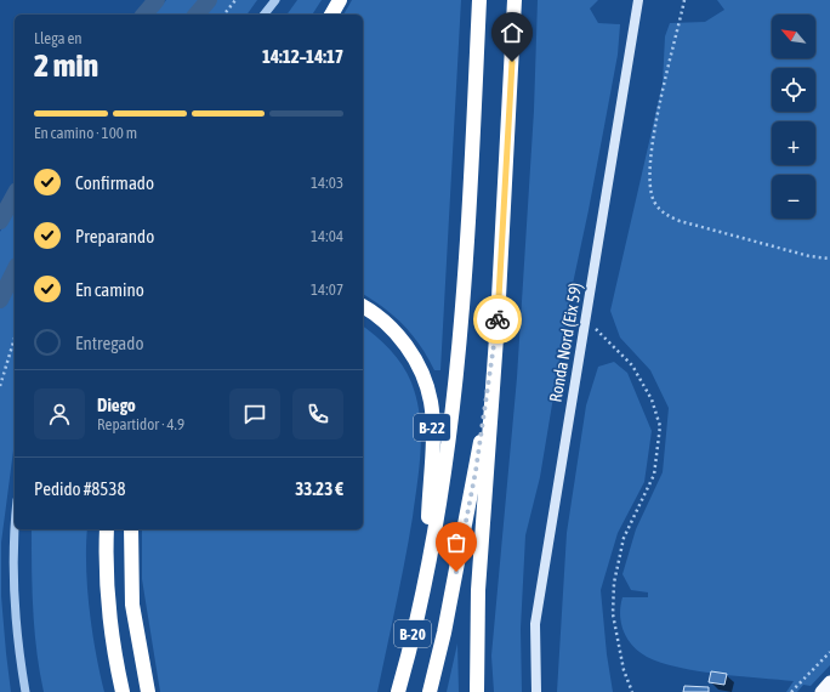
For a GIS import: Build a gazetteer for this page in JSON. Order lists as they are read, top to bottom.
{
  "streets": {
    "highway": ["B-22", "B-20"],
    "main road": ["Ronda Nord (Eix 59)"]
  },
  "crossings": [
    ["B-22", "B-20"]
  ],
  "north": "top left",
  "page": {
    "map_buttons": ["+", "−"],
    "heading": ["2 min", "Llega en", "14:12–14:17"],
    "panel": [
      "Diego",
      "Repartidor · 4.9",
      "Pedido #8538",
      "33.23 €"
    ],
    "bar": "En camino · 100 m",
    "list": [
      ["Confirmado", "14:03"],
      ["Preparando", "14:04"],
      ["En camino", "14:07"],
      "Entregado"
    ]
  }
}
